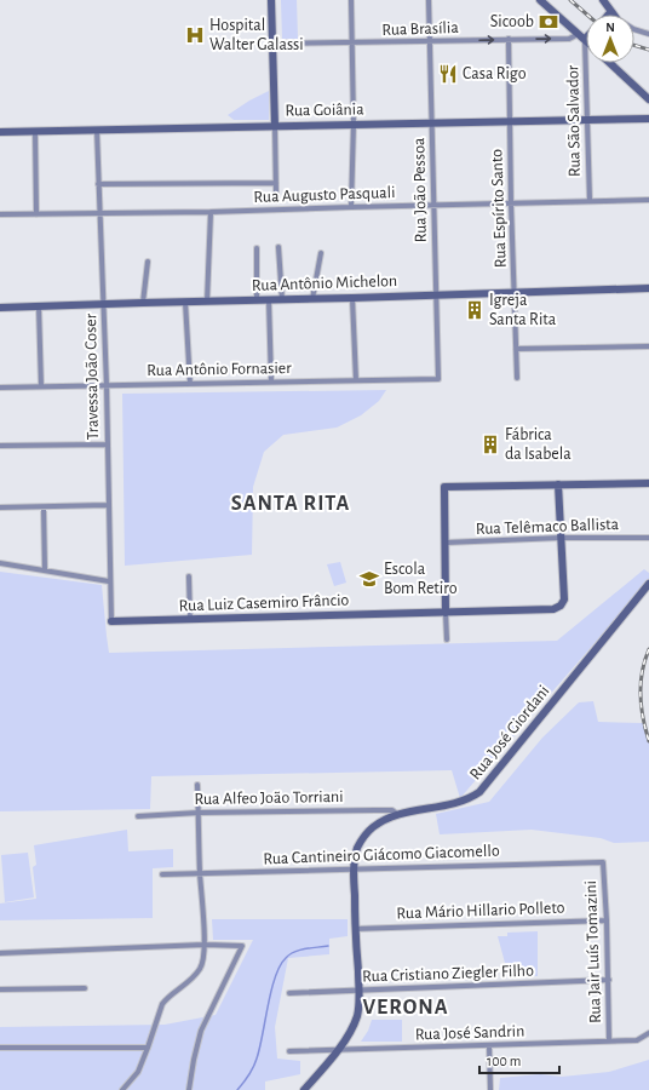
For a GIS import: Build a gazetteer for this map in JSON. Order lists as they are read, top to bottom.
{
  "streets": {
    "street": [
      "Rua Brasília",
      "Rua Goiânia",
      "Rua São Salvador",
      "Rua João Pessoa",
      "Rua Augusto Pasquali",
      "Rua Espírito Santo",
      "Rua Antônio Michelon",
      "Rua Antônio Fornasier",
      "Travessa João Coser",
      "Rua Telêmaco Ballista",
      "Rua Luiz Casemiro Frâncio",
      "Rua José Giordani",
      "Rua Alfeo João Torriani",
      "Rua Cantineiro Giácomo Giacomello",
      "Rua Mário Hillario Polleto",
      "Rua Jair Luís Tomazini",
      "Rua Cristiano Ziegler Filho",
      "Rua José Sandrin"
    ]
  },
  "crossings": [
    ["Rua Brasília", "Rua São Salvador"],
    ["Rua Brasília", "Rua João Pessoa"],
    ["Rua Brasília", "Rua Espírito Santo"],
    ["Rua Goiânia", "Rua São Salvador"],
    ["Rua Goiânia", "Rua João Pessoa"],
    ["Rua Goiânia", "Rua Espírito Santo"],
    ["Rua Goiânia", "Travessa João Coser"],
    ["Rua São Salvador", "Rua Augusto Pasquali"],
    ["Rua João Pessoa", "Rua Augusto Pasquali"],
    ["Rua João Pessoa", "Rua Antônio Michelon"],
    ["Rua João Pessoa", "Rua Antônio Fornasier"],
    ["Rua Augusto Pasquali", "Rua Espírito Santo"],
    ["Rua Augusto Pasquali", "Travessa João Coser"],
    ["Rua Espírito Santo", "Rua Antônio Michelon"],
    ["Rua Antônio Michelon", "Travessa João Coser"],
    ["Rua Antônio Fornasier", "Travessa João Coser"],
    ["Travessa João Coser", "Rua Luiz Casemiro Frâncio"],
    ["Rua Telêmaco Ballista", "Rua Luiz Casemiro Frâncio"],
    ["Rua José Giordani", "Rua Alfeo João Torriani"],
    ["Rua José Giordani", "Rua Cantineiro Giácomo Giacomello"],
    ["Rua José Giordani", "Rua Mário Hillario Polleto"],
    ["Rua José Giordani", "Rua Cristiano Ziegler Filho"],
    ["Rua José Giordani", "Rua José Sandrin"],
    ["Rua Cantineiro Giácomo Giacomello", "Rua Jair Luís Tomazini"],
    ["Rua Mário Hillario Polleto", "Rua Jair Luís Tomazini"],
    ["Rua Jair Luís Tomazini", "Rua Cristiano Ziegler Filho"],
    ["Rua Jair Luís Tomazini", "Rua José Sandrin"]
  ],
  "one_way": ["Rua Brasília"],
  "districts": ["SANTA RITA", "VERONA"],
  "places": {
    "bank": ["Sicoob"],
    "hospital": ["Hospital Walter Galassi"],
    "restaurant": ["Casa Rigo"],
    "building": ["Igreja Santa Rita", "Fábrica da Isabela"],
    "school or university": ["Escola Bom Retiro"]
  },
  "scale_bar": "100 m",
  "north": "top"
}
